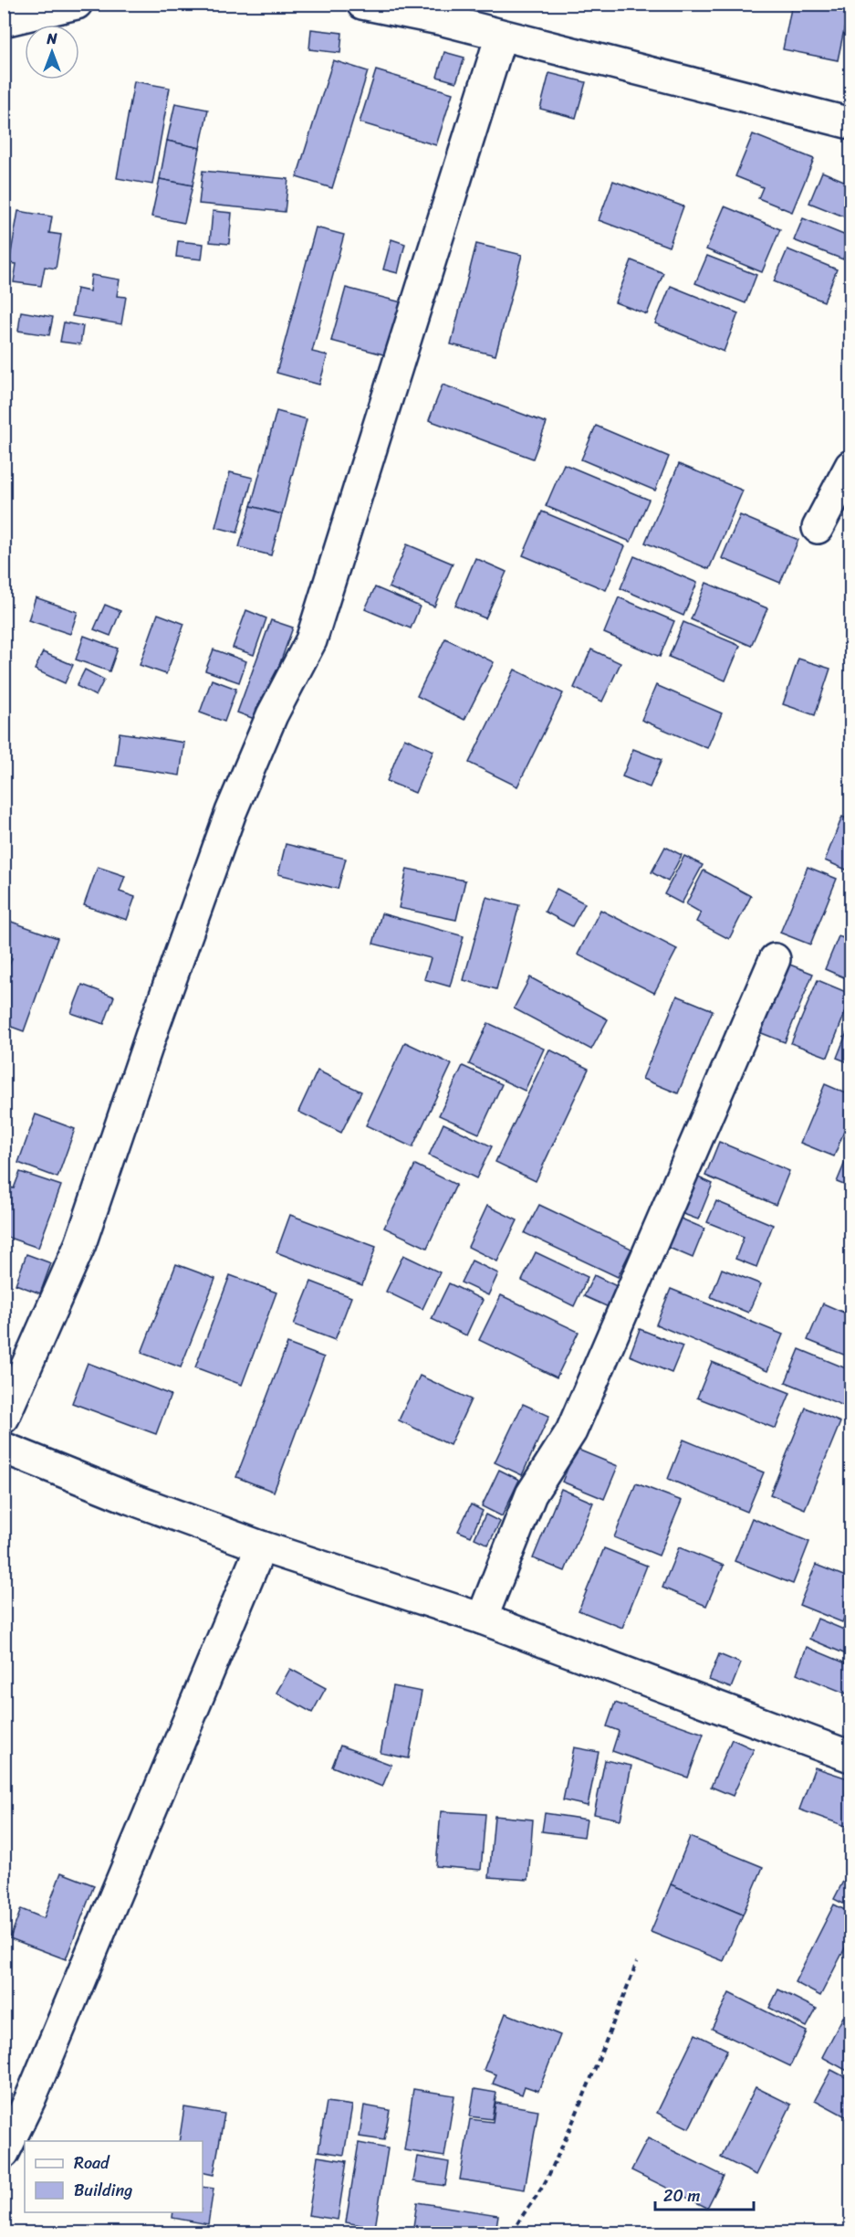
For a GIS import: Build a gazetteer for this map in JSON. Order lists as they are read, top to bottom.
{
  "legend": ["Road", "Building"],
  "scale_bar": "20 m",
  "north": "top"
}
